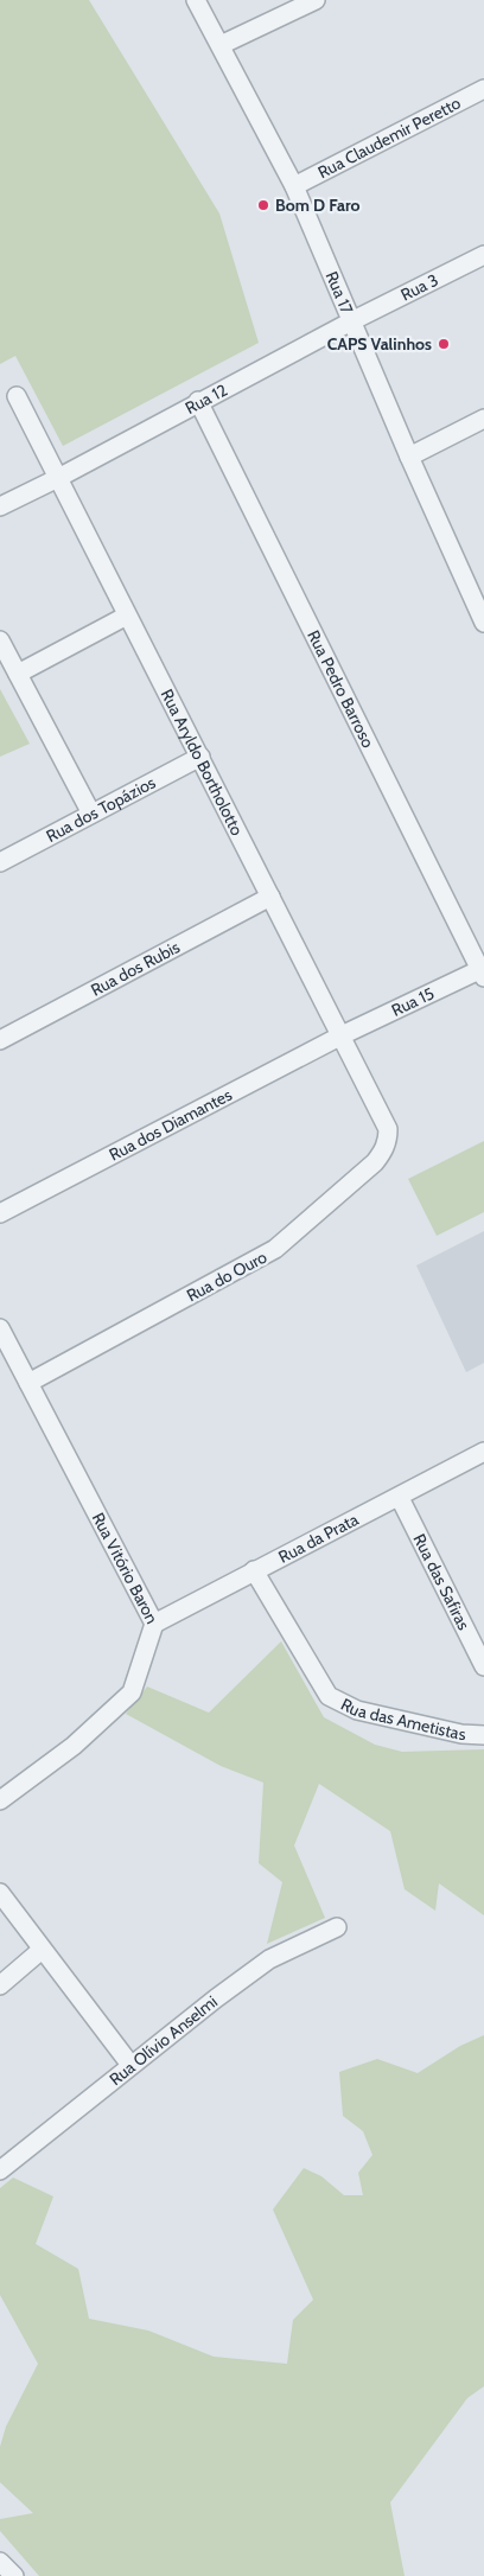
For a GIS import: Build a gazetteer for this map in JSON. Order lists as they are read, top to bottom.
{
  "streets": {
    "street": [
      "Rua Claudemir Peretto",
      "Rua 3",
      "Rua 17",
      "Rua 12",
      "Rua Pedro Barroso",
      "Rua Aryldo Bortholotto",
      "Rua dos Topázios",
      "Rua dos Rubis",
      "Rua 15",
      "Rua dos Diamantes",
      "Rua do Ouro",
      "Rua da Prata",
      "Rua Vitório Baron",
      "Rua das Safiras",
      "Rua das Ametistas",
      "Rua Olívio Anselmi"
    ]
  },
  "crossings": [
    ["Rua Claudemir Peretto", "Rua 17"],
    ["Rua 3", "Rua 17"],
    ["Rua 3", "Rua 12"],
    ["Rua 17", "Rua 12"],
    ["Rua 12", "Rua Pedro Barroso"],
    ["Rua 12", "Rua Aryldo Bortholotto"],
    ["Rua Pedro Barroso", "Rua 15"],
    ["Rua Aryldo Bortholotto", "Rua dos Topázios"],
    ["Rua Aryldo Bortholotto", "Rua dos Rubis"],
    ["Rua Aryldo Bortholotto", "Rua 15"],
    ["Rua Aryldo Bortholotto", "Rua dos Diamantes"],
    ["Rua Aryldo Bortholotto", "Rua do Ouro"],
    ["Rua 15", "Rua dos Diamantes"],
    ["Rua do Ouro", "Rua Vitório Baron"],
    ["Rua da Prata", "Rua Vitório Baron"],
    ["Rua da Prata", "Rua das Safiras"],
    ["Rua da Prata", "Rua das Ametistas"]
  ],
  "places": ["Bom D Faro", "CAPS Valinhos"]
}
